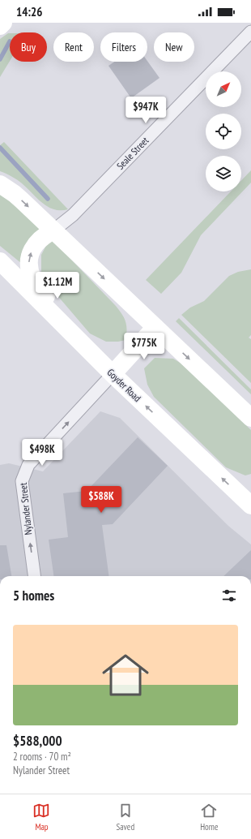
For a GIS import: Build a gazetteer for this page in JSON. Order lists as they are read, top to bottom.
{
  "streets": {
    "street": ["Seale Street", "Goyder Road", "Nylander Street"]
  },
  "crossings": [
    ["Goyder Road", "Nylander Street"]
  ],
  "one_way": ["Nylander Street"],
  "north": "top right",
  "page": {
    "status": "14:26",
    "chip": [
      "Buy",
      "Rent",
      "Filters",
      "New"
    ],
    "price": [
      "$947K",
      "$1.12M",
      "$775K",
      "$498K",
      "$588K"
    ],
    "heading": "5 homes",
    "list": [
      {
        "name": "$588,000",
        "note": "2 rooms · 70 m² · Nylander Street"
      }
    ],
    "tabs": ["Map", "Saved", "Home"]
  }
}
